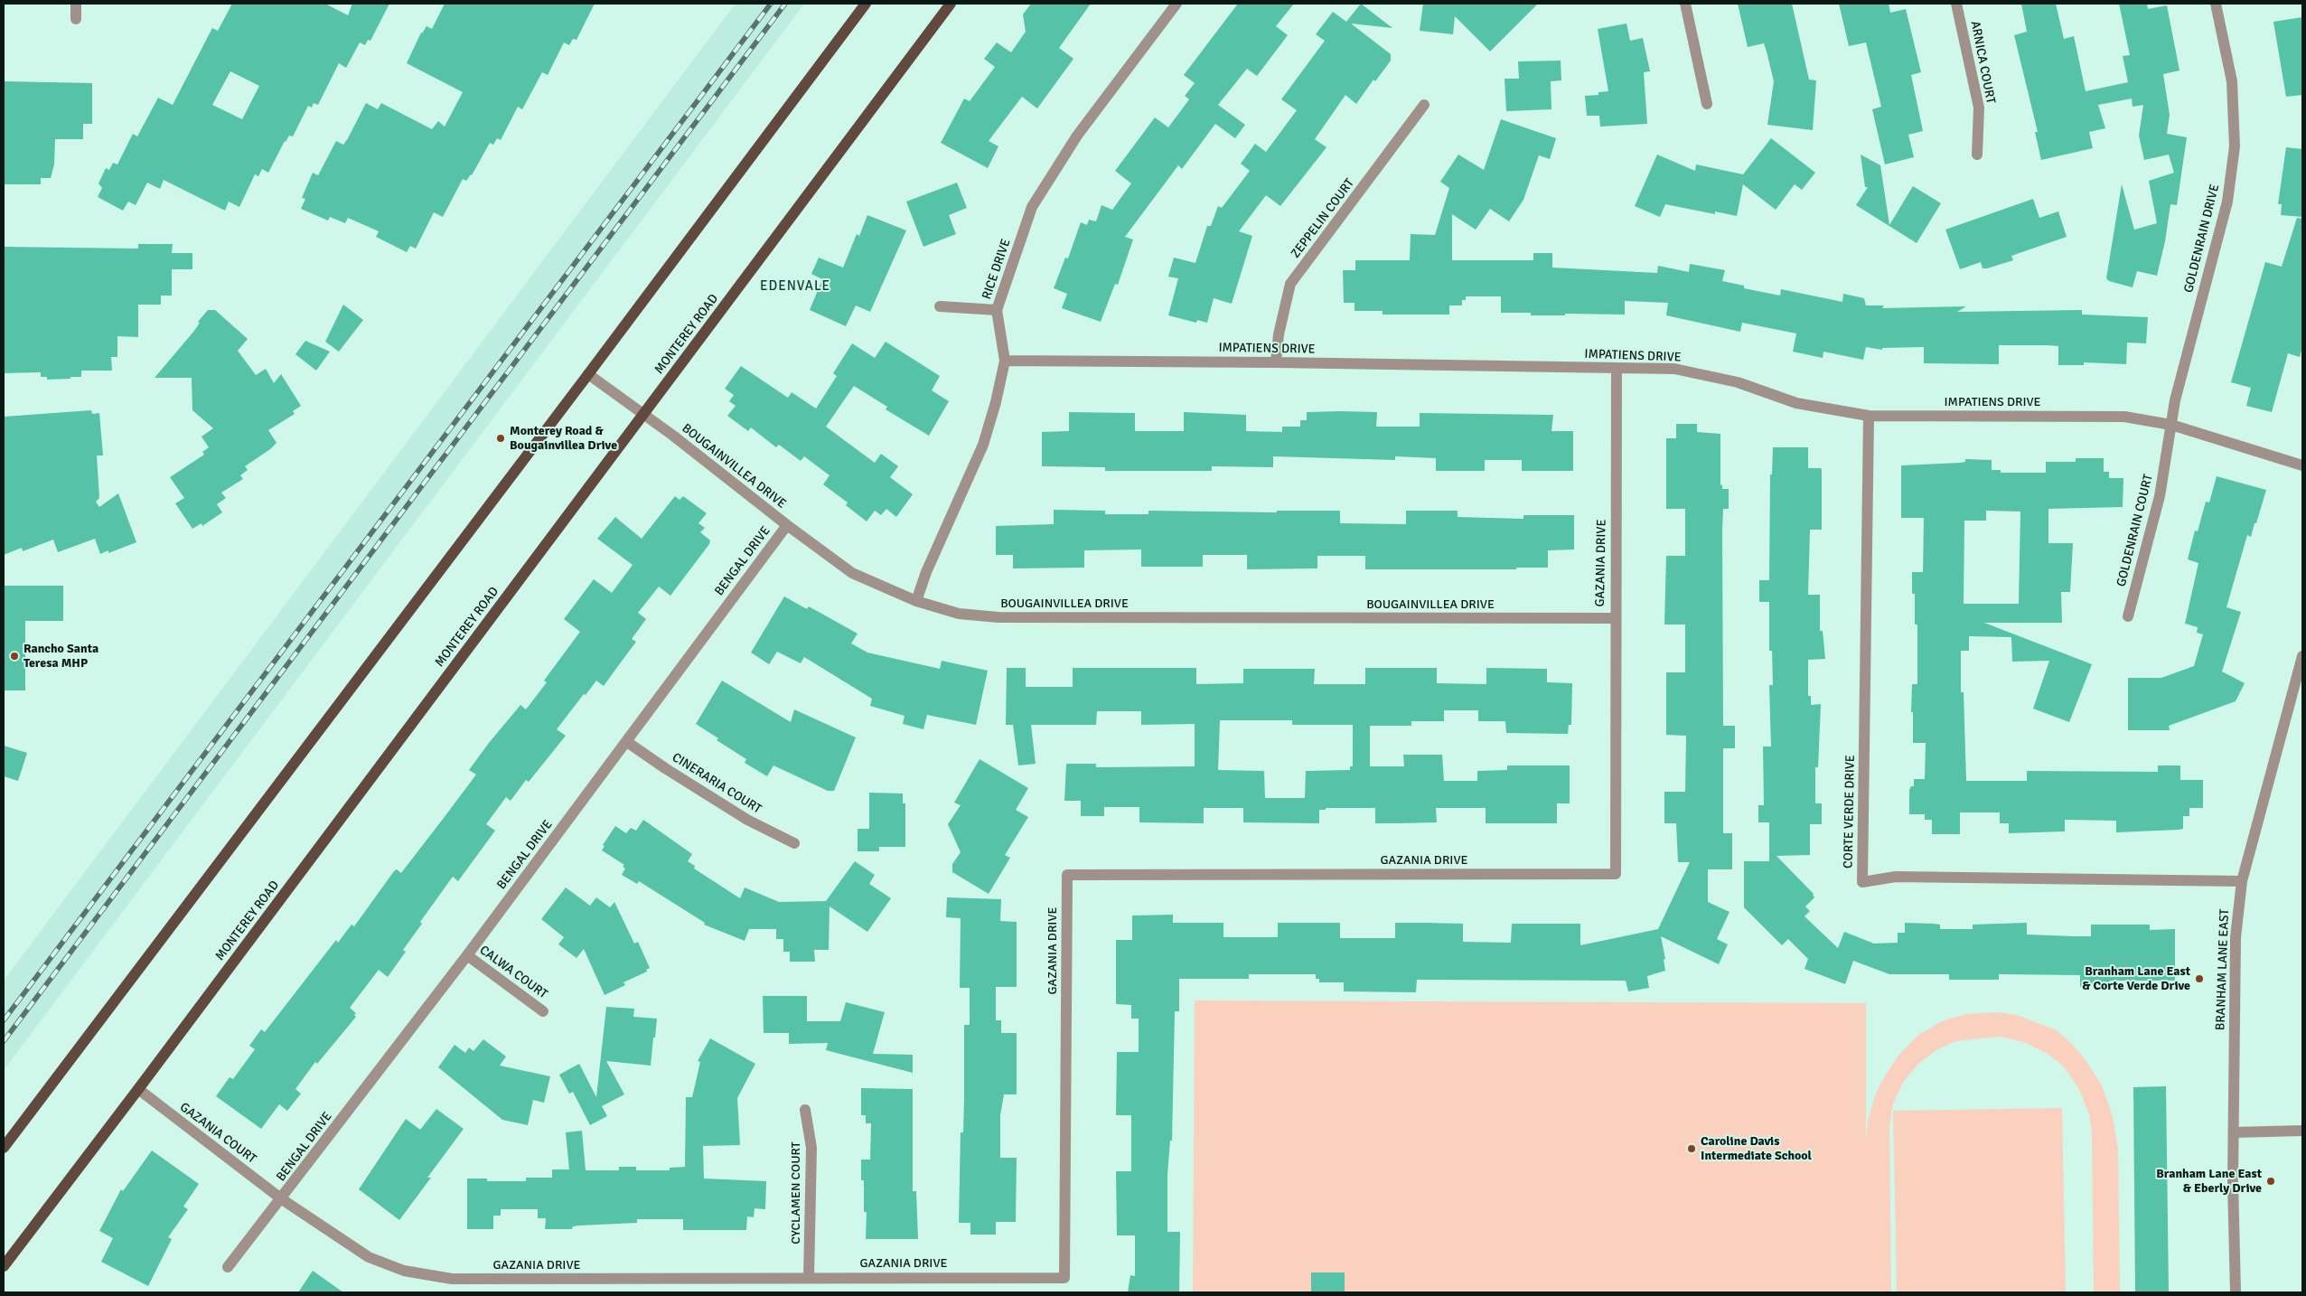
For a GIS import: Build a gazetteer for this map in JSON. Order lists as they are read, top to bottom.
{
  "streets": {
    "main road": ["MONTEREY ROAD"],
    "street": [
      "ARNICA COURT",
      "ZEPPELIN COURT",
      "GOLDENRAIN DRIVE",
      "RICE DRIVE",
      "IMPATIENS DRIVE",
      "BOUGAINVILLEA DRIVE",
      "GOLDENRAIN COURT",
      "BENGAL DRIVE",
      "GAZANIA DRIVE",
      "CINERARIA COURT",
      "CORTE VERDE DRIVE",
      "BRANHAM LANE EAST",
      "CALWA COURT",
      "GAZANIA COURT",
      "CYCLAMEN COURT"
    ]
  },
  "crossings": [
    ["ZEPPELIN COURT", "IMPATIENS DRIVE"],
    ["GOLDENRAIN DRIVE", "IMPATIENS DRIVE"],
    ["GOLDENRAIN DRIVE", "GOLDENRAIN COURT"],
    ["RICE DRIVE", "IMPATIENS DRIVE"],
    ["RICE DRIVE", "BOUGAINVILLEA DRIVE"],
    ["MONTEREY ROAD", "BOUGAINVILLEA DRIVE"],
    ["MONTEREY ROAD", "GAZANIA COURT"],
    ["IMPATIENS DRIVE", "GOLDENRAIN COURT"],
    ["IMPATIENS DRIVE", "GAZANIA DRIVE"],
    ["IMPATIENS DRIVE", "CORTE VERDE DRIVE"],
    ["BOUGAINVILLEA DRIVE", "BENGAL DRIVE"],
    ["BOUGAINVILLEA DRIVE", "GAZANIA DRIVE"],
    ["BENGAL DRIVE", "GAZANIA DRIVE"],
    ["BENGAL DRIVE", "CINERARIA COURT"],
    ["BENGAL DRIVE", "CALWA COURT"],
    ["BENGAL DRIVE", "GAZANIA COURT"],
    ["GAZANIA DRIVE", "GAZANIA COURT"],
    ["GAZANIA DRIVE", "CYCLAMEN COURT"],
    ["CORTE VERDE DRIVE", "BRANHAM LANE EAST"]
  ],
  "districts": ["EDENVALE"],
  "places": [
    "Monterey Road & Bougainvillea Drive",
    "Rancho Santa Teresa MHP",
    "Branham Lane East & Corte Verde Drive",
    "Caroline Davis Intermediate School",
    "Branham Lane East & Eberly Drive"
  ]
}
